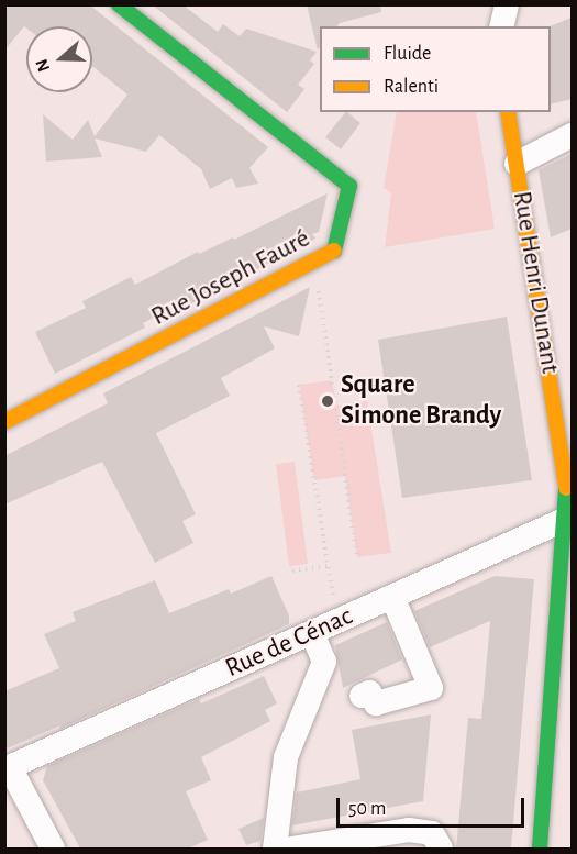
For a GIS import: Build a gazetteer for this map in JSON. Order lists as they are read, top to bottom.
{
  "streets": {
    "street": ["Rue Joseph Fauré", "Rue Henri Dunant", "Rue de Cénac"]
  },
  "crossings": [
    ["Rue Henri Dunant", "Rue de Cénac"]
  ],
  "places": ["Square Simone Brandy"],
  "legend": ["Fluide", "Ralenti"],
  "scale_bar": "50 m",
  "north": "left"
}
